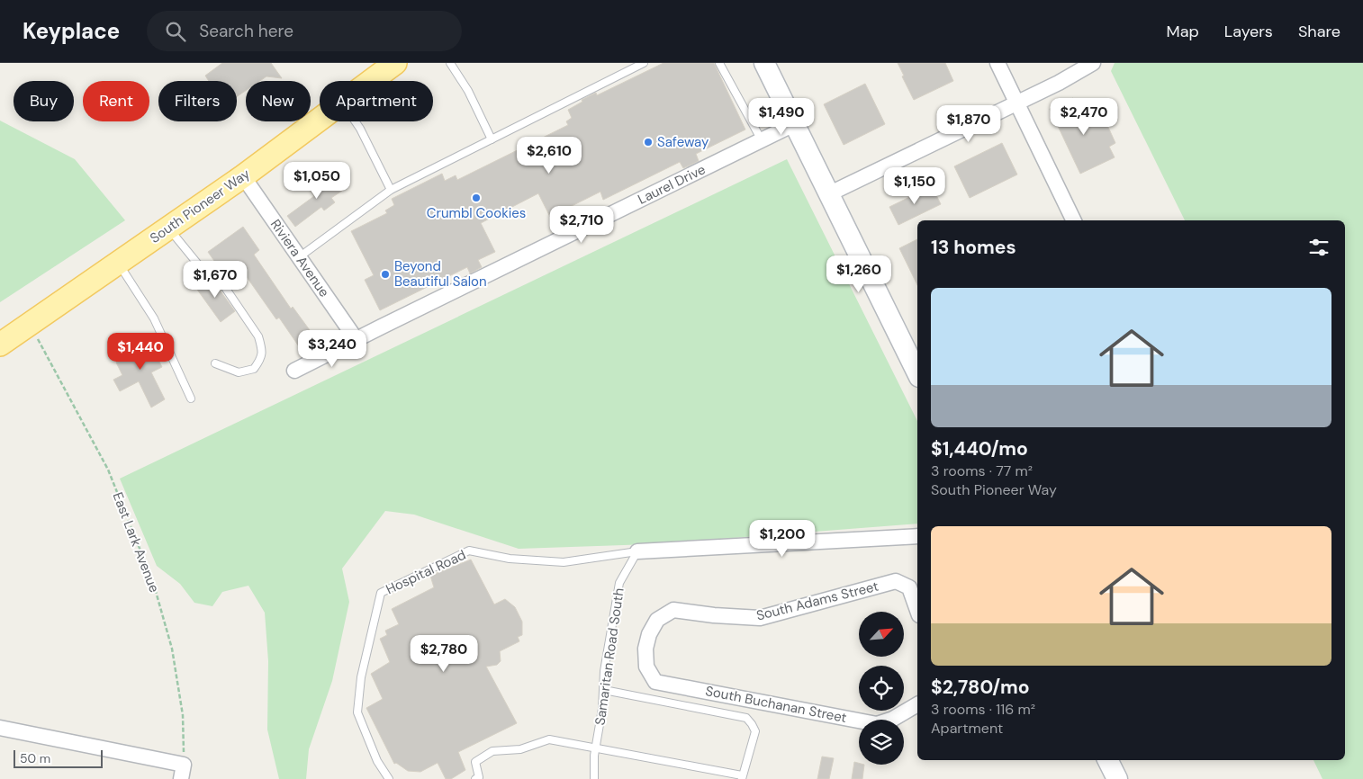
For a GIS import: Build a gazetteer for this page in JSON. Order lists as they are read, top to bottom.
{
  "streets": {
    "main road": ["South Pioneer Way"],
    "street": [
      "Laurel Drive",
      "Riviera Avenue",
      "South Adams Street",
      "South Buchanan Street"
    ],
    "lane": ["Hospital Road", "Samaritan Road South"],
    "path": ["East Lark Avenue"]
  },
  "crossings": [
    ["Laurel Drive", "Riviera Avenue"],
    ["South Pioneer Way", "Riviera Avenue"],
    ["South Pioneer Way", "East Lark Avenue"],
    ["Hospital Road", "Samaritan Road South"],
    ["South Adams Street", "South Buchanan Street"]
  ],
  "places": ["Safeway", "Crumbl Cookies", "Beyond Beautiful Salon"],
  "scale_bar": "50 m",
  "north": "top right",
  "page": {
    "header": "Keyplace",
    "search": "Search here",
    "nav": ["Map", "Layers", "Share"],
    "chip": [
      "Buy",
      "Rent",
      "Filters",
      "New",
      "Apartment"
    ],
    "price": [
      "$1,490",
      "$2,470",
      "$1,870",
      "$2,610",
      "$1,050",
      "$1,150",
      "$2,710",
      "$1,260",
      "$1,670",
      "$3,240",
      "$1,440",
      "$1,200",
      "$2,780"
    ],
    "heading": "13 homes",
    "list": [
      {
        "name": "$1,440/mo",
        "note": "3 rooms · 77 m² · South Pioneer Way"
      },
      {
        "name": "$2,780/mo",
        "note": "3 rooms · 116 m² · Apartment"
      }
    ],
    "scale": "50 m"
  }
}
